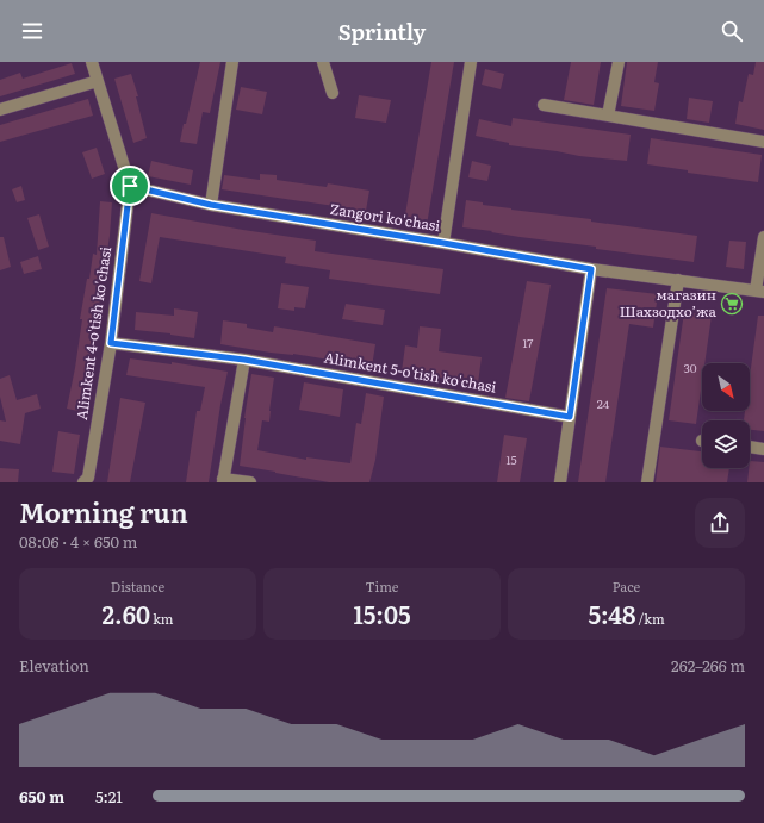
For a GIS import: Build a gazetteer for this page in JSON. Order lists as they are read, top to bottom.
{
  "streets": {
    "street": ["Zangori ko'chasi", "Alimkent 4-o'tish ko'chasi", "Alimkent 5-o'tish ko'chasi"]
  },
  "crossings": [
    ["Zangori ko'chasi", "Alimkent 4-o'tish ko'chasi"],
    ["Alimkent 4-o'tish ko'chasi", "Alimkent 5-o'tish ko'chasi"]
  ],
  "places": {
    "supermarket": ["магазин Шахзодхо’жа"]
  },
  "house_numbers": [
    "17",
    "30",
    "24",
    "15"
  ],
  "north": "bottom right",
  "page": {
    "header": "Sprintly",
    "heading": ["Morning run", "08:06 · 4 × 650 m"],
    "stats": [
      ["Distance", "2.60 km"],
      ["Time", "15:05"],
      ["Pace", "5:48 /km"]
    ],
    "chart": ["Elevation", "262–266 m"],
    "list": [
      {
        "name": "650 m",
        "note": "5:21"
      }
    ]
  }
}
